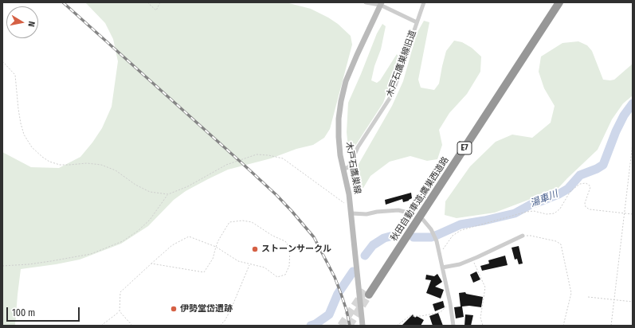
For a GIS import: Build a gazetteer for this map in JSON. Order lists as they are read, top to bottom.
{
  "streets": {
    "highway": ["E7", "秋田自動車道;鷹巣西道路"],
    "main road": ["木戸石鷹巣線"],
    "street": ["木戸石鷹巣線旧道"]
  },
  "crossings": [
    ["木戸石鷹巣線旧道", "木戸石鷹巣線"]
  ],
  "water": ["湯車川"],
  "places": ["ストーンサークル", "伊勢堂岱遺跡"],
  "scale_bar": "100 m",
  "north": "right"
}
